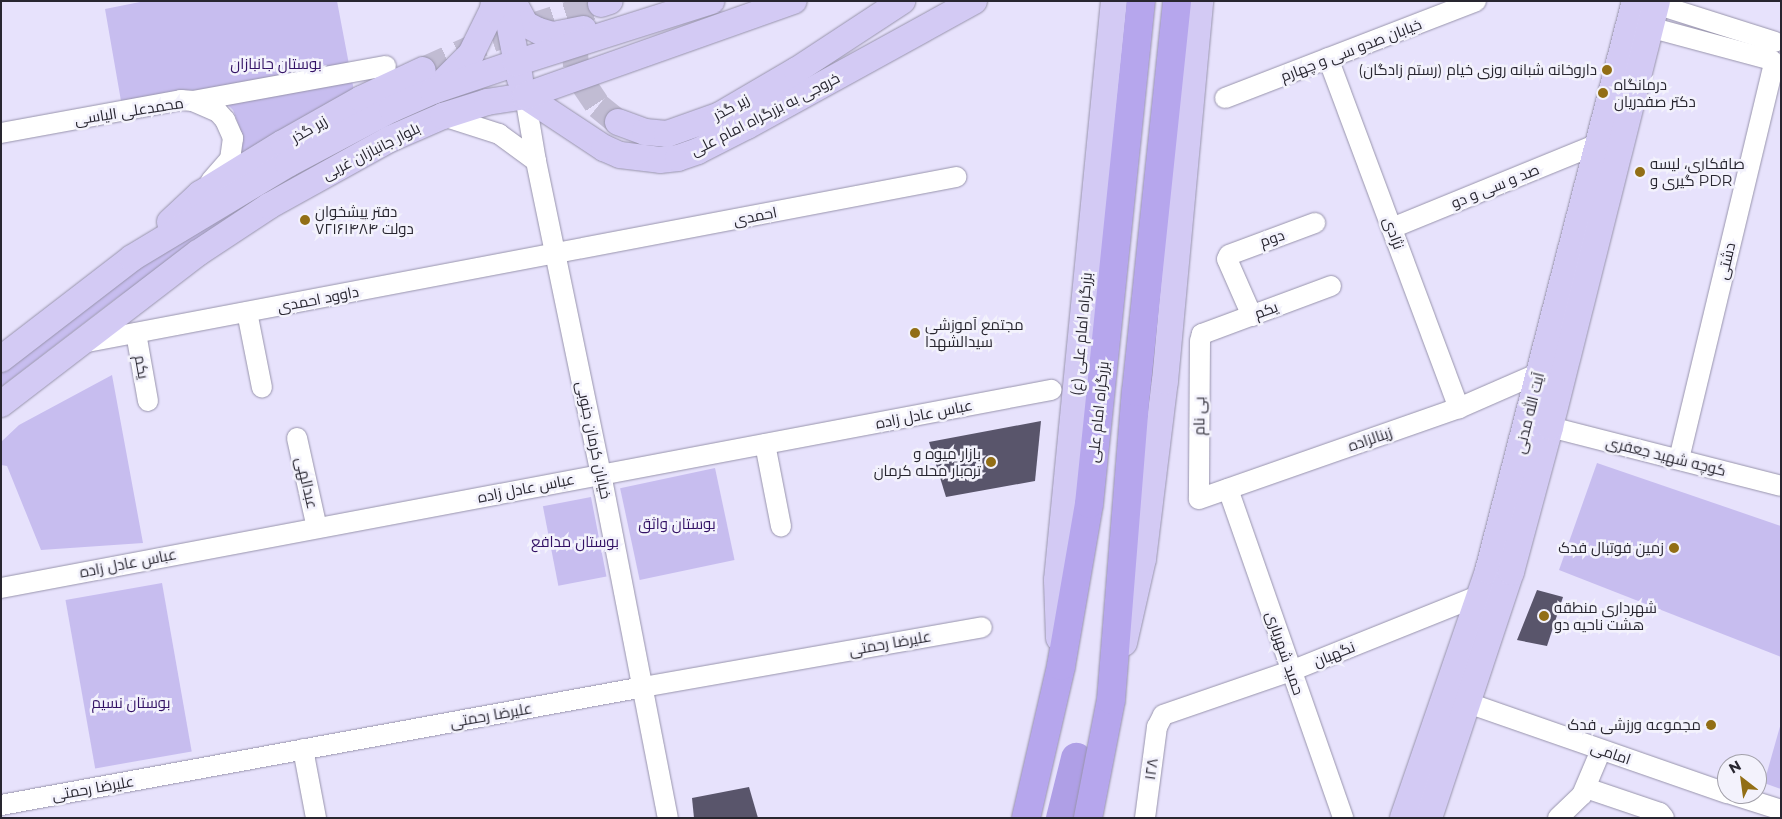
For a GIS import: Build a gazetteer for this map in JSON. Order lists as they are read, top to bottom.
{
  "streets": {
    "highway": ["بزرگراه امام علی"],
    "main road": [
      "زیر گذر",
      "خروجی به بزرگراه امام علی",
      "بلوار جانبازان غربی",
      "بزرگراه امام علی (ع)",
      "آیت الله مدنی",
      "خیابان کرمان جنوبی"
    ],
    "street": [
      "خیابان صدو سی و چهارم",
      "محمدعلی الیاسی",
      "صد و سی و دو",
      "احمدی",
      "نژادی",
      "دوم",
      "دشتی",
      "داوود احمدی",
      "یکم",
      "عباس عادل زاده",
      "بی نام",
      "زینالزاده",
      "کوچه شهید جعفری",
      "عبدالهی",
      "علیرضا رحمتی",
      "حمید شهریاری",
      "نگهبان",
      "امامی",
      "۱۲۸"
    ]
  },
  "crossings": [
    ["خیابان صدو سی و چهارم", "نژادی"],
    ["زیر گذر", "محمدعلی الیاسی"],
    ["زیر گذر", "بلوار جانبازان غربی"],
    ["خروجی به بزرگراه امام علی", "بلوار جانبازان غربی"],
    ["خروجی به بزرگراه امام علی", "خیابان کرمان جنوبی"],
    ["بلوار جانبازان غربی", "داوود احمدی"],
    ["بلوار جانبازان غربی", "خیابان کرمان جنوبی"],
    ["صد و سی و دو", "نژادی"],
    ["صد و سی و دو", "آیت الله مدنی"],
    ["احمدی", "داوود احمدی"],
    ["احمدی", "خیابان کرمان جنوبی"],
    ["نژادی", "زینالزاده"],
    ["دوم", "یکم"],
    ["دشتی", "کوچه شهید جعفری"],
    ["داوود احمدی", "یکم"],
    ["داوود احمدی", "خیابان کرمان جنوبی"],
    ["یکم", "بی نام"],
    ["بزرگراه امام علی (ع)", "بزرگراه امام علی"],
    ["آیت الله مدنی", "زینالزاده"],
    ["آیت الله مدنی", "کوچه شهید جعفری"],
    ["آیت الله مدنی", "نگهبان"],
    ["آیت الله مدنی", "امامی"],
    ["عباس عادل زاده", "خیابان کرمان جنوبی"],
    ["عباس عادل زاده", "عبدالهی"],
    ["بی نام", "زینالزاده"],
    ["زینالزاده", "حمید شهریاری"],
    ["خیابان کرمان جنوبی", "علیرضا رحمتی"],
    ["حمید شهریاری", "نگهبان"],
    ["نگهبان", "۱۲۸"]
  ],
  "parks": [
    "بوستان جانبازان",
    "بوستان واثق",
    "بوستان مدافع",
    "بوستان نسیم"
  ],
  "places": [
    "داروخانه شبانه روزی خیام (رستم زادگان)",
    "درمانگاه دکتر صفدریان",
    "صافکاری، لیسه گیری و PDR",
    "دفتر پیشخوان دولت ۷۲۱۶۱۴۸۴",
    "مجتمع آموزشی سیدالشهدا",
    "بازار میوه و تره‌بار محله کرمان",
    "زمین فوتبال فدک",
    "شهرداری منطقه هشت ناحیه دو",
    "مجموعه ورزشی فدک"
  ],
  "north": "top left"
}
